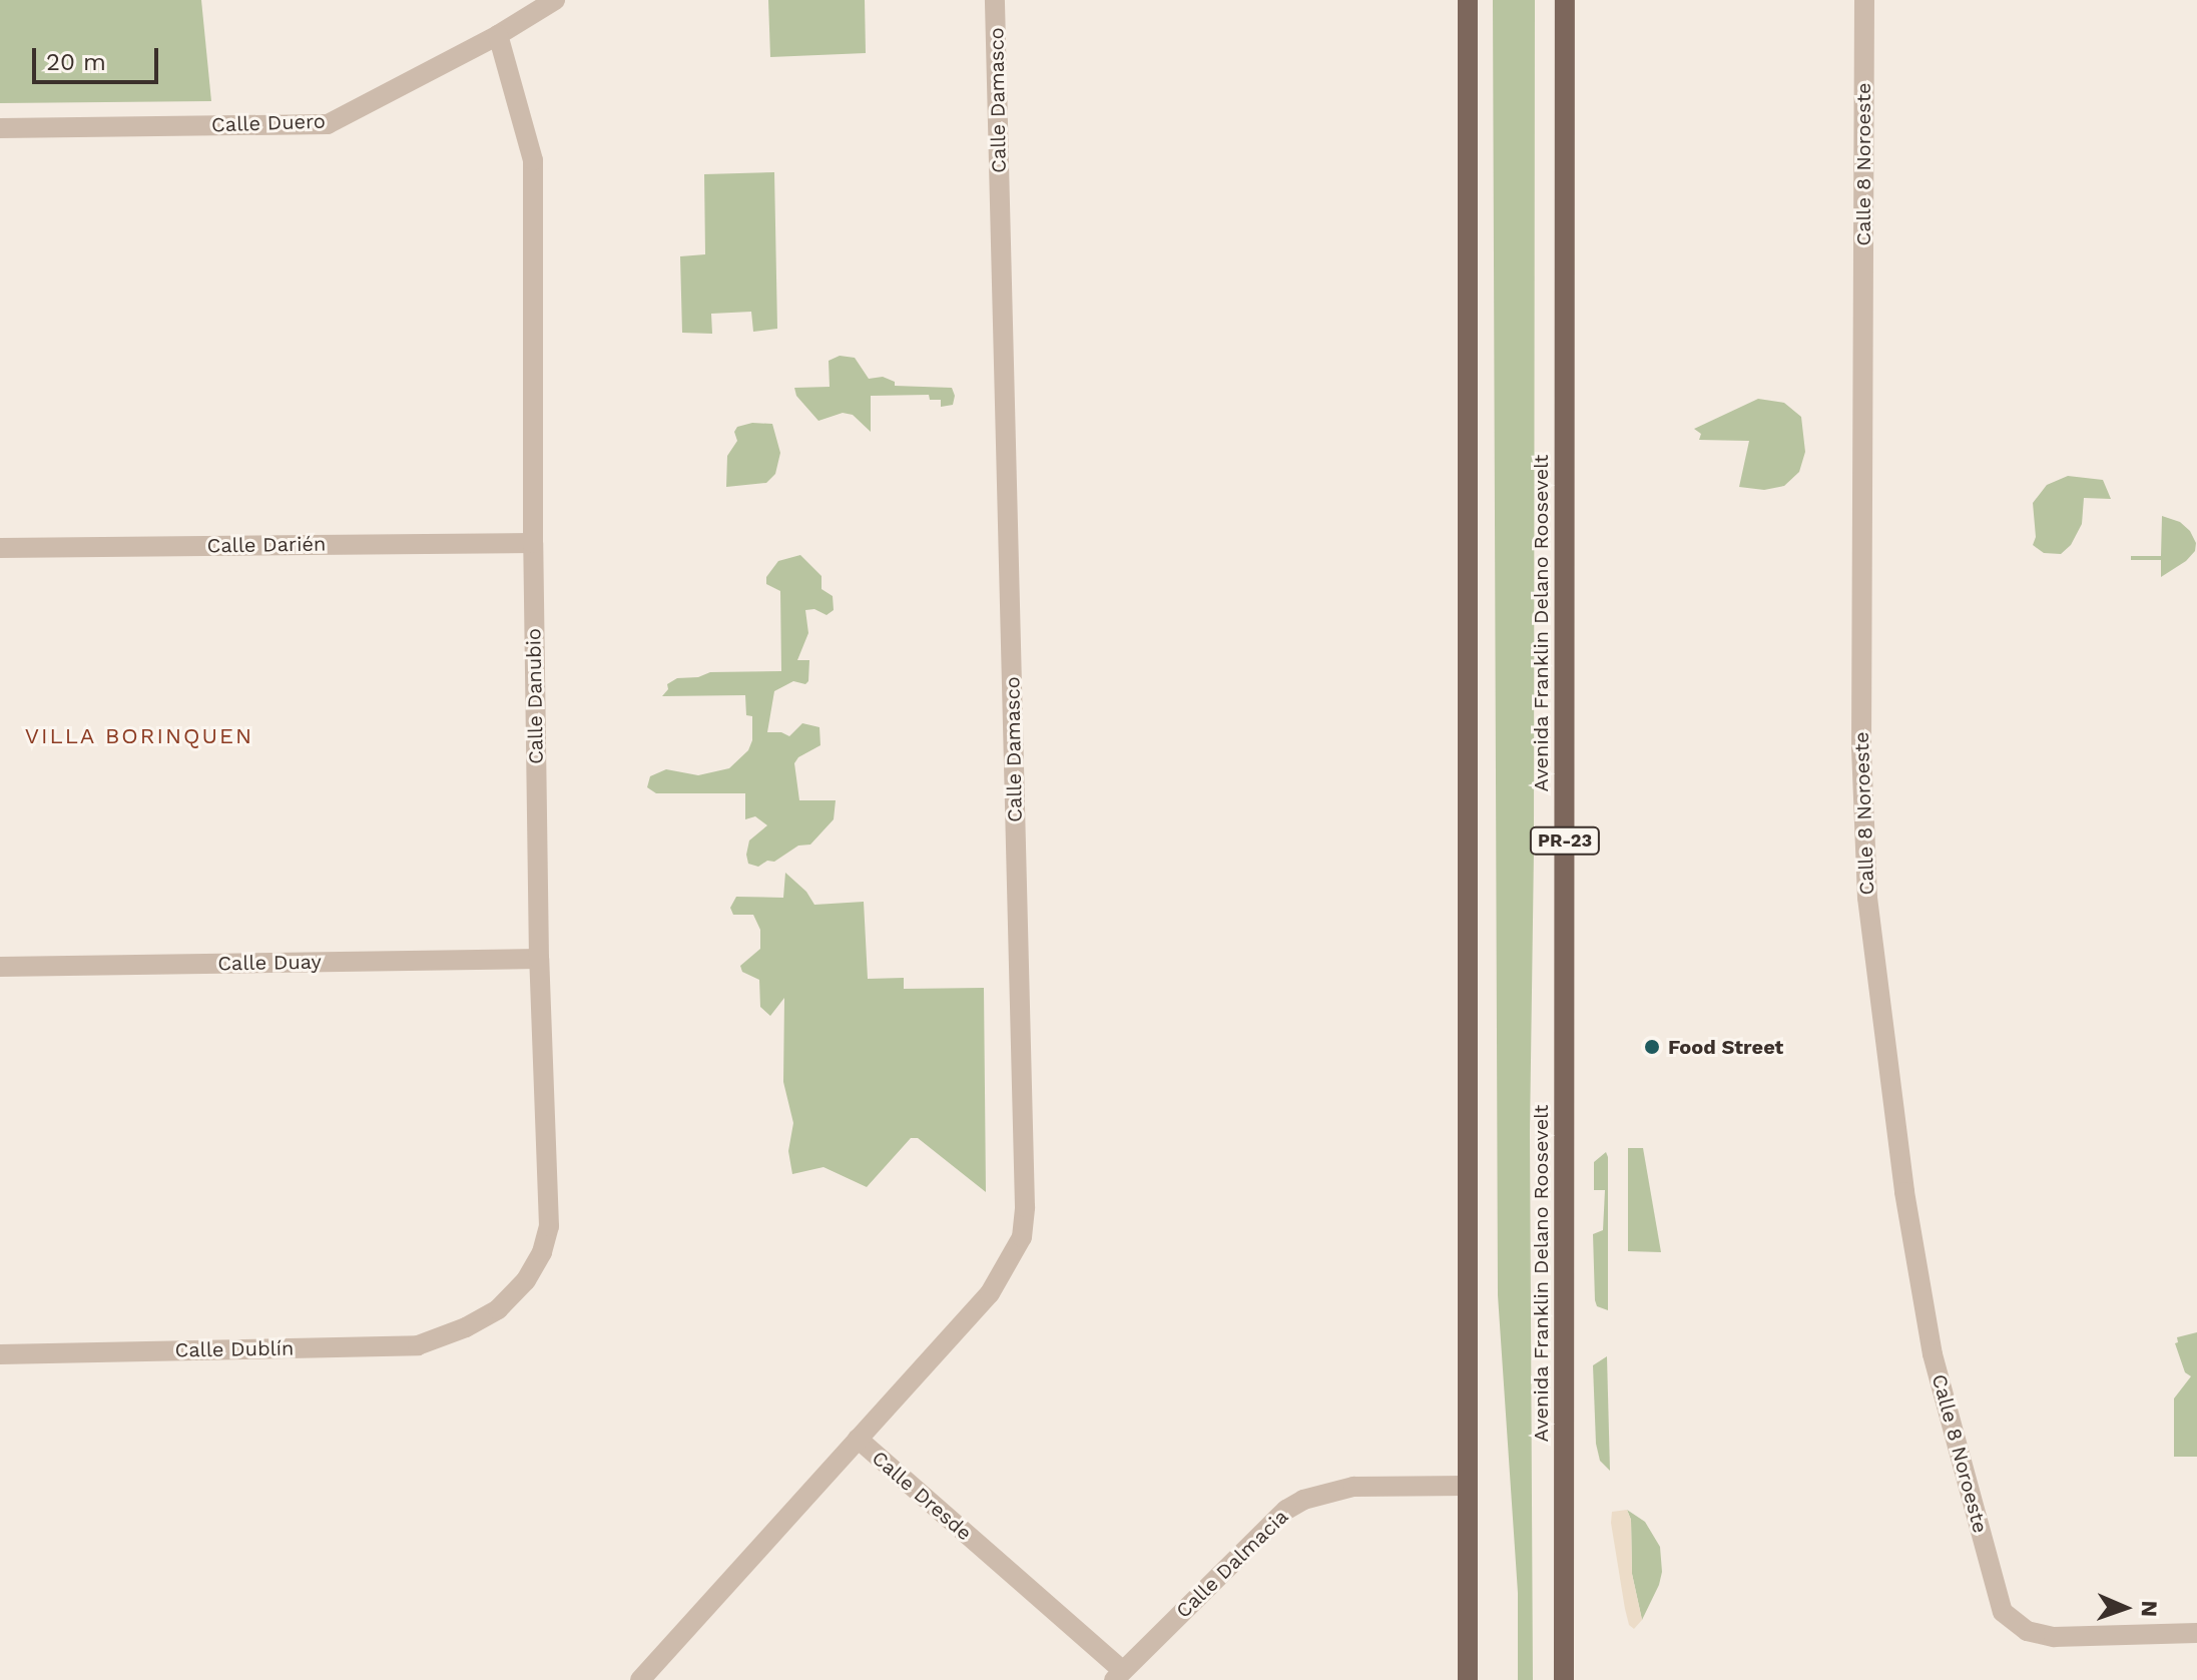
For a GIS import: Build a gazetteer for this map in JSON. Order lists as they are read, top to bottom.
{
  "streets": {
    "main road": ["Avenida Franklin Delano Roosevelt", "PR-23"],
    "street": [
      "Calle Damasco",
      "Calle Duero",
      "Calle 8 Noroeste",
      "Calle Darién",
      "Calle Danubio",
      "Calle Duay",
      "Calle Dublín",
      "Calle Dresde",
      "Calle Dalmacia"
    ]
  },
  "crossings": [
    ["Calle Damasco", "Calle Dresde"],
    ["Calle Duero", "Calle Danubio"],
    ["Calle Darién", "Calle Danubio"],
    ["Calle Danubio", "Calle Duay"],
    ["Calle Danubio", "Calle Dublín"],
    ["Calle Dresde", "Calle Dalmacia"]
  ],
  "districts": ["VILLA BORINQUEN"],
  "places": ["Food Street"],
  "scale_bar": "20 m",
  "north": "right"
}
